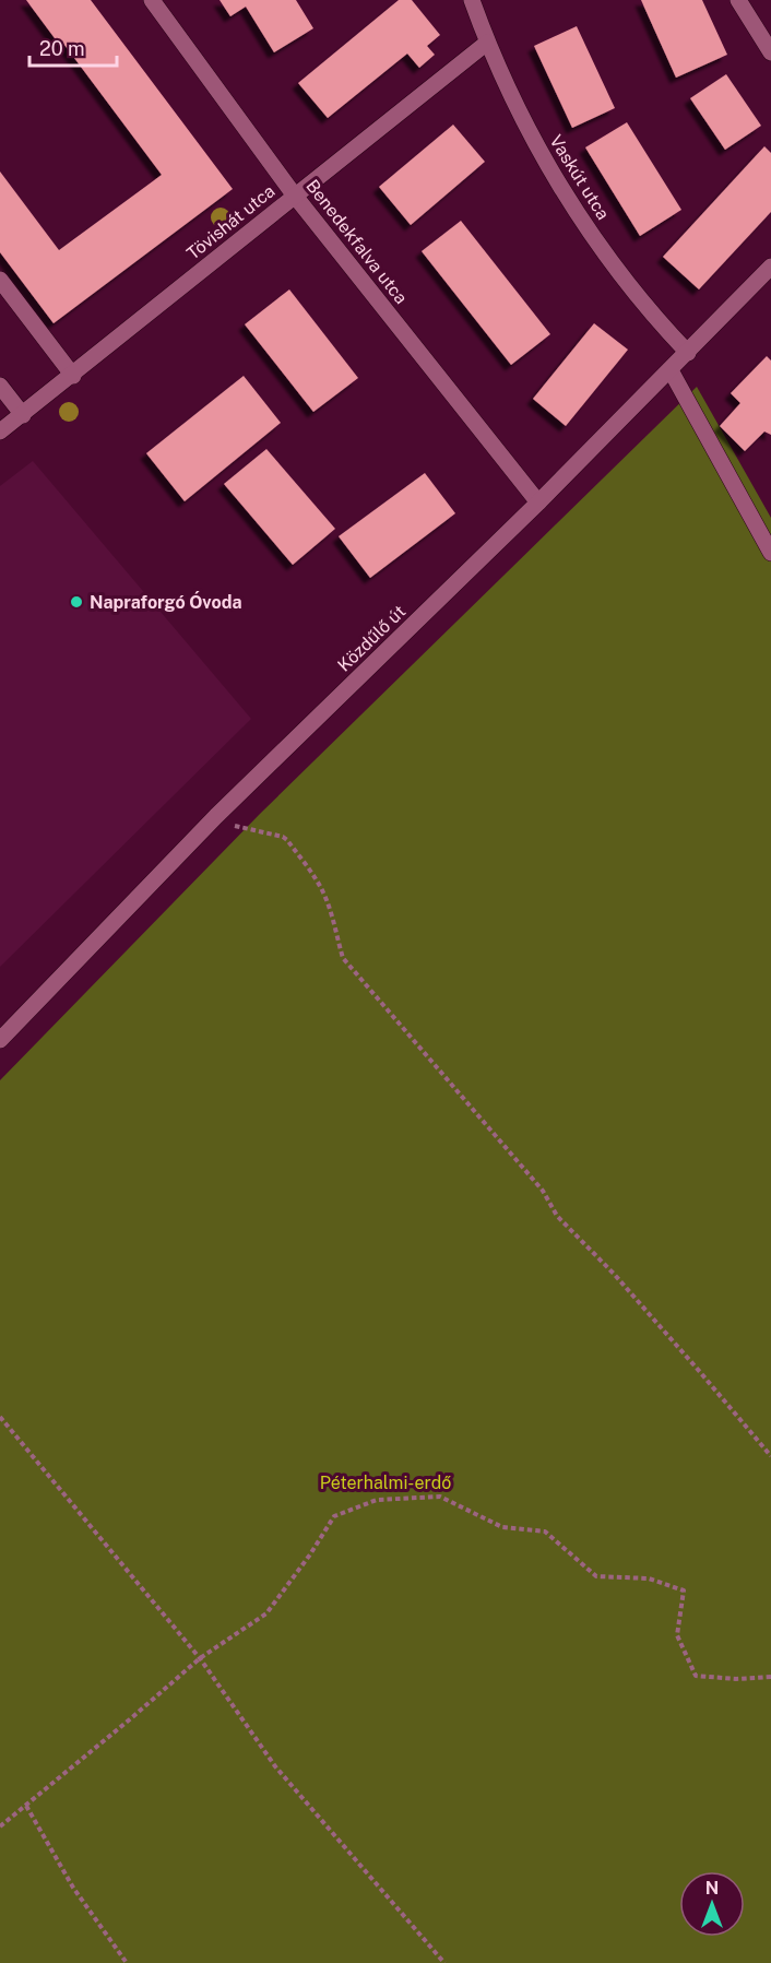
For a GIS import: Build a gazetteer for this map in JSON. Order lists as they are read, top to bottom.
{
  "streets": {
    "street": [
      "Vaskút utca",
      "Tövishát utca",
      "Benedekfalva utca",
      "Közdűlő út"
    ]
  },
  "crossings": [
    ["Vaskút utca", "Tövishát utca"],
    ["Vaskút utca", "Közdűlő út"],
    ["Tövishát utca", "Benedekfalva utca"],
    ["Benedekfalva utca", "Közdűlő út"]
  ],
  "parks": ["Péterhalmi-erdő"],
  "places": ["Napraforgó Óvoda"],
  "scale_bar": "20 m",
  "north": "top"
}
